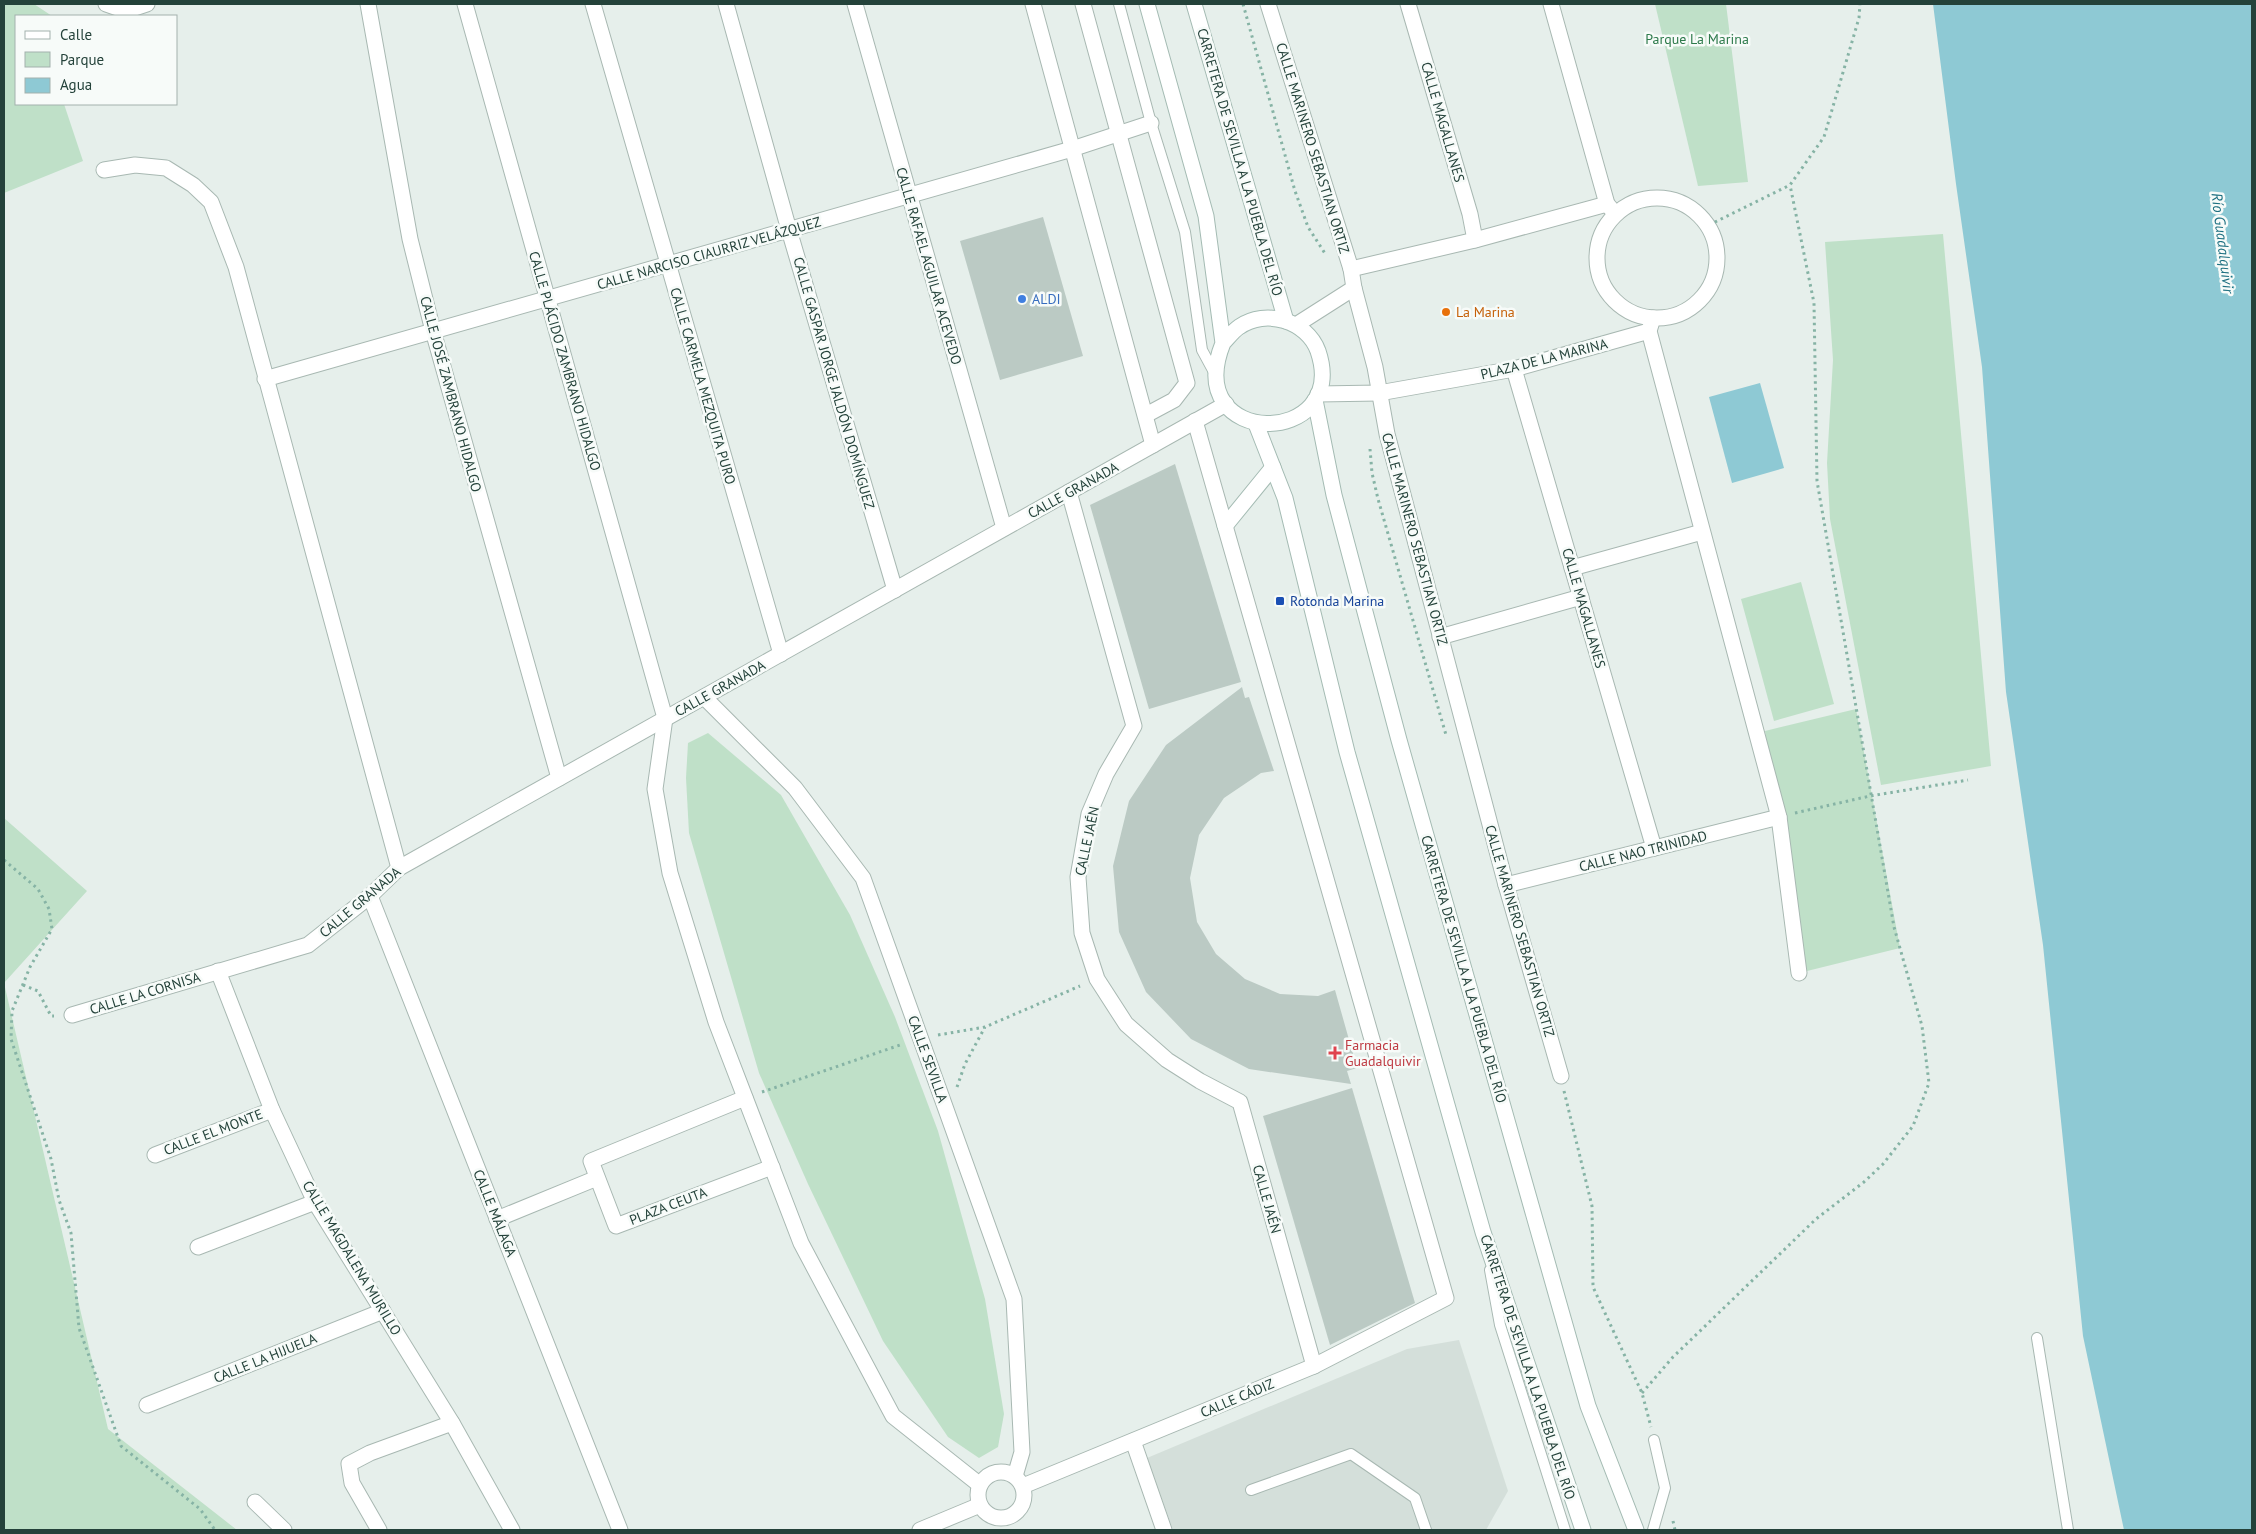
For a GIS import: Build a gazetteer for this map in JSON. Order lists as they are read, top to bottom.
{
  "streets": {
    "street": [
      "CALLE MAGALLANES",
      "CALLE MARINERO SEBASTIAN ORTIZ",
      "CARRETERA DE SEVILLA A LA PUEBLA DEL RÍO",
      "CALLE NARCISO CIAURRIZ VELÁZQUEZ",
      "CALLE RAFAEL AGUILAR ACEVEDO",
      "PLAZA DE LA MARINA",
      "CALLE PLÁCIDO ZAMBRANO HIDALGO",
      "CALLE GASPAR JORGE JALDÓN DOMÍNGUEZ",
      "CALLE CARMELA MEZQUITA PURO",
      "CALLE JOSÉ ZAMBRANO HIDALGO",
      "CALLE GRANADA",
      "CALLE JAÉN",
      "CALLE NAO TRINIDAD",
      "CALLE LA CORNISA",
      "CALLE SEVILLA",
      "CALLE EL MONTE",
      "PLAZA CEUTA",
      "CALLE MÁLAGA",
      "CALLE MAGDALENA MURILLO",
      "CALLE LA HIJUELA",
      "CALLE CÁDIZ"
    ]
  },
  "crossings": [
    ["CALLE MAGALLANES", "PLAZA DE LA MARINA"],
    ["CALLE MAGALLANES", "CALLE NAO TRINIDAD"],
    ["CALLE MARINERO SEBASTIAN ORTIZ", "PLAZA DE LA MARINA"],
    ["CALLE MARINERO SEBASTIAN ORTIZ", "CALLE NAO TRINIDAD"],
    ["CARRETERA DE SEVILLA A LA PUEBLA DEL RÍO", "PLAZA DE LA MARINA"],
    ["CARRETERA DE SEVILLA A LA PUEBLA DEL RÍO", "CALLE GRANADA"],
    ["CALLE NARCISO CIAURRIZ VELÁZQUEZ", "CALLE RAFAEL AGUILAR ACEVEDO"],
    ["CALLE NARCISO CIAURRIZ VELÁZQUEZ", "CALLE PLÁCIDO ZAMBRANO HIDALGO"],
    ["CALLE NARCISO CIAURRIZ VELÁZQUEZ", "CALLE GASPAR JORGE JALDÓN DOMÍNGUEZ"],
    ["CALLE NARCISO CIAURRIZ VELÁZQUEZ", "CALLE CARMELA MEZQUITA PURO"],
    ["CALLE NARCISO CIAURRIZ VELÁZQUEZ", "CALLE JOSÉ ZAMBRANO HIDALGO"],
    ["CALLE RAFAEL AGUILAR ACEVEDO", "CALLE GRANADA"],
    ["PLAZA DE LA MARINA", "CALLE GRANADA"],
    ["CALLE PLÁCIDO ZAMBRANO HIDALGO", "CALLE GRANADA"],
    ["CALLE GASPAR JORGE JALDÓN DOMÍNGUEZ", "CALLE GRANADA"],
    ["CALLE CARMELA MEZQUITA PURO", "CALLE GRANADA"],
    ["CALLE JOSÉ ZAMBRANO HIDALGO", "CALLE GRANADA"],
    ["CALLE GRANADA", "CALLE JAÉN"],
    ["CALLE GRANADA", "CALLE LA CORNISA"],
    ["CALLE GRANADA", "CALLE SEVILLA"],
    ["CALLE GRANADA", "CALLE MÁLAGA"],
    ["CALLE GRANADA", "CALLE MAGDALENA MURILLO"],
    ["CALLE JAÉN", "CALLE CÁDIZ"],
    ["CALLE LA CORNISA", "CALLE MAGDALENA MURILLO"],
    ["CALLE SEVILLA", "CALLE CÁDIZ"],
    ["CALLE EL MONTE", "CALLE MAGDALENA MURILLO"],
    ["CALLE MAGDALENA MURILLO", "CALLE LA HIJUELA"]
  ],
  "water": ["Río Guadalquivir"],
  "parks": ["Parque La Marina"],
  "places": {
    "other": ["ALDI", "La Marina"],
    "transit": ["Rotonda Marina"],
    "health": ["Farmacia Guadalquivir"]
  },
  "legend": ["Calle", "Parque", "Agua"]
}
